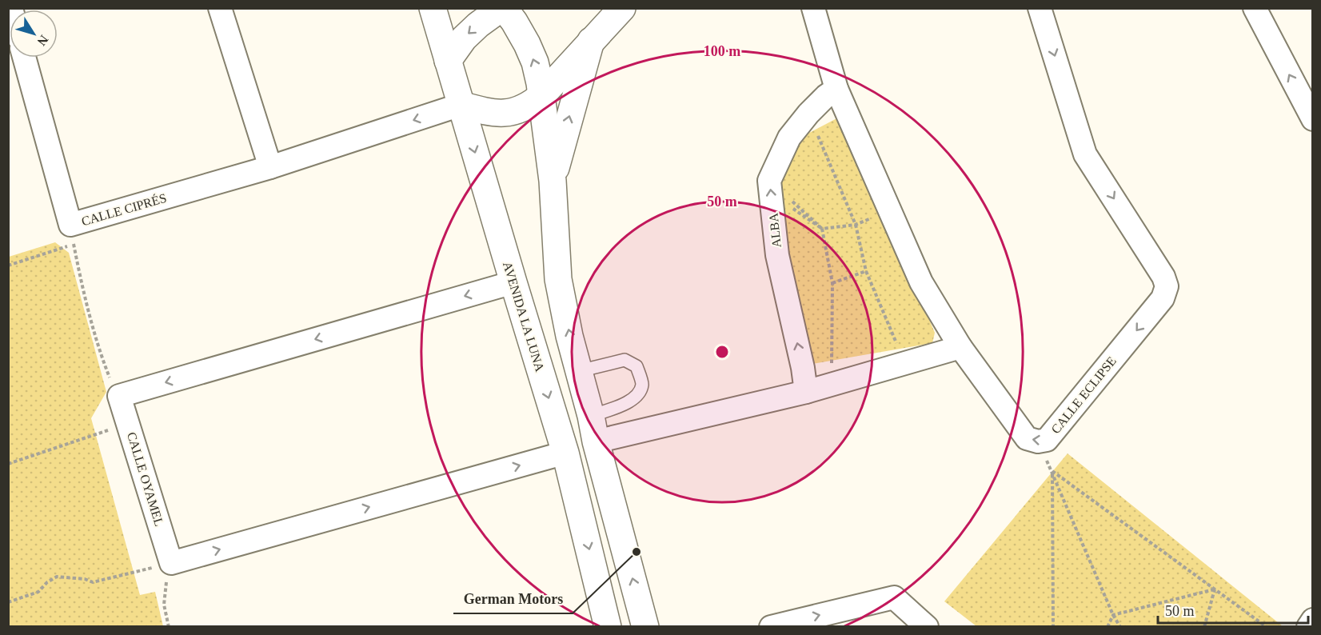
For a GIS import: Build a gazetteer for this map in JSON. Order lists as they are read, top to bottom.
{
  "streets": {
    "main road": ["AVENIDA LA LUNA"],
    "street": [
      "CALLE CIPRÉS",
      "ALBA",
      "CALLE ECLIPSE",
      "CALLE OYAMEL"
    ]
  },
  "crossings": [
    ["CALLE CIPRÉS", "AVENIDA LA LUNA"]
  ],
  "one_way": ["ALBA"],
  "places": ["German Motors"],
  "scale_bar": "50 m",
  "north": "bottom right",
  "rings": ["100 m", "50 m"]
}
